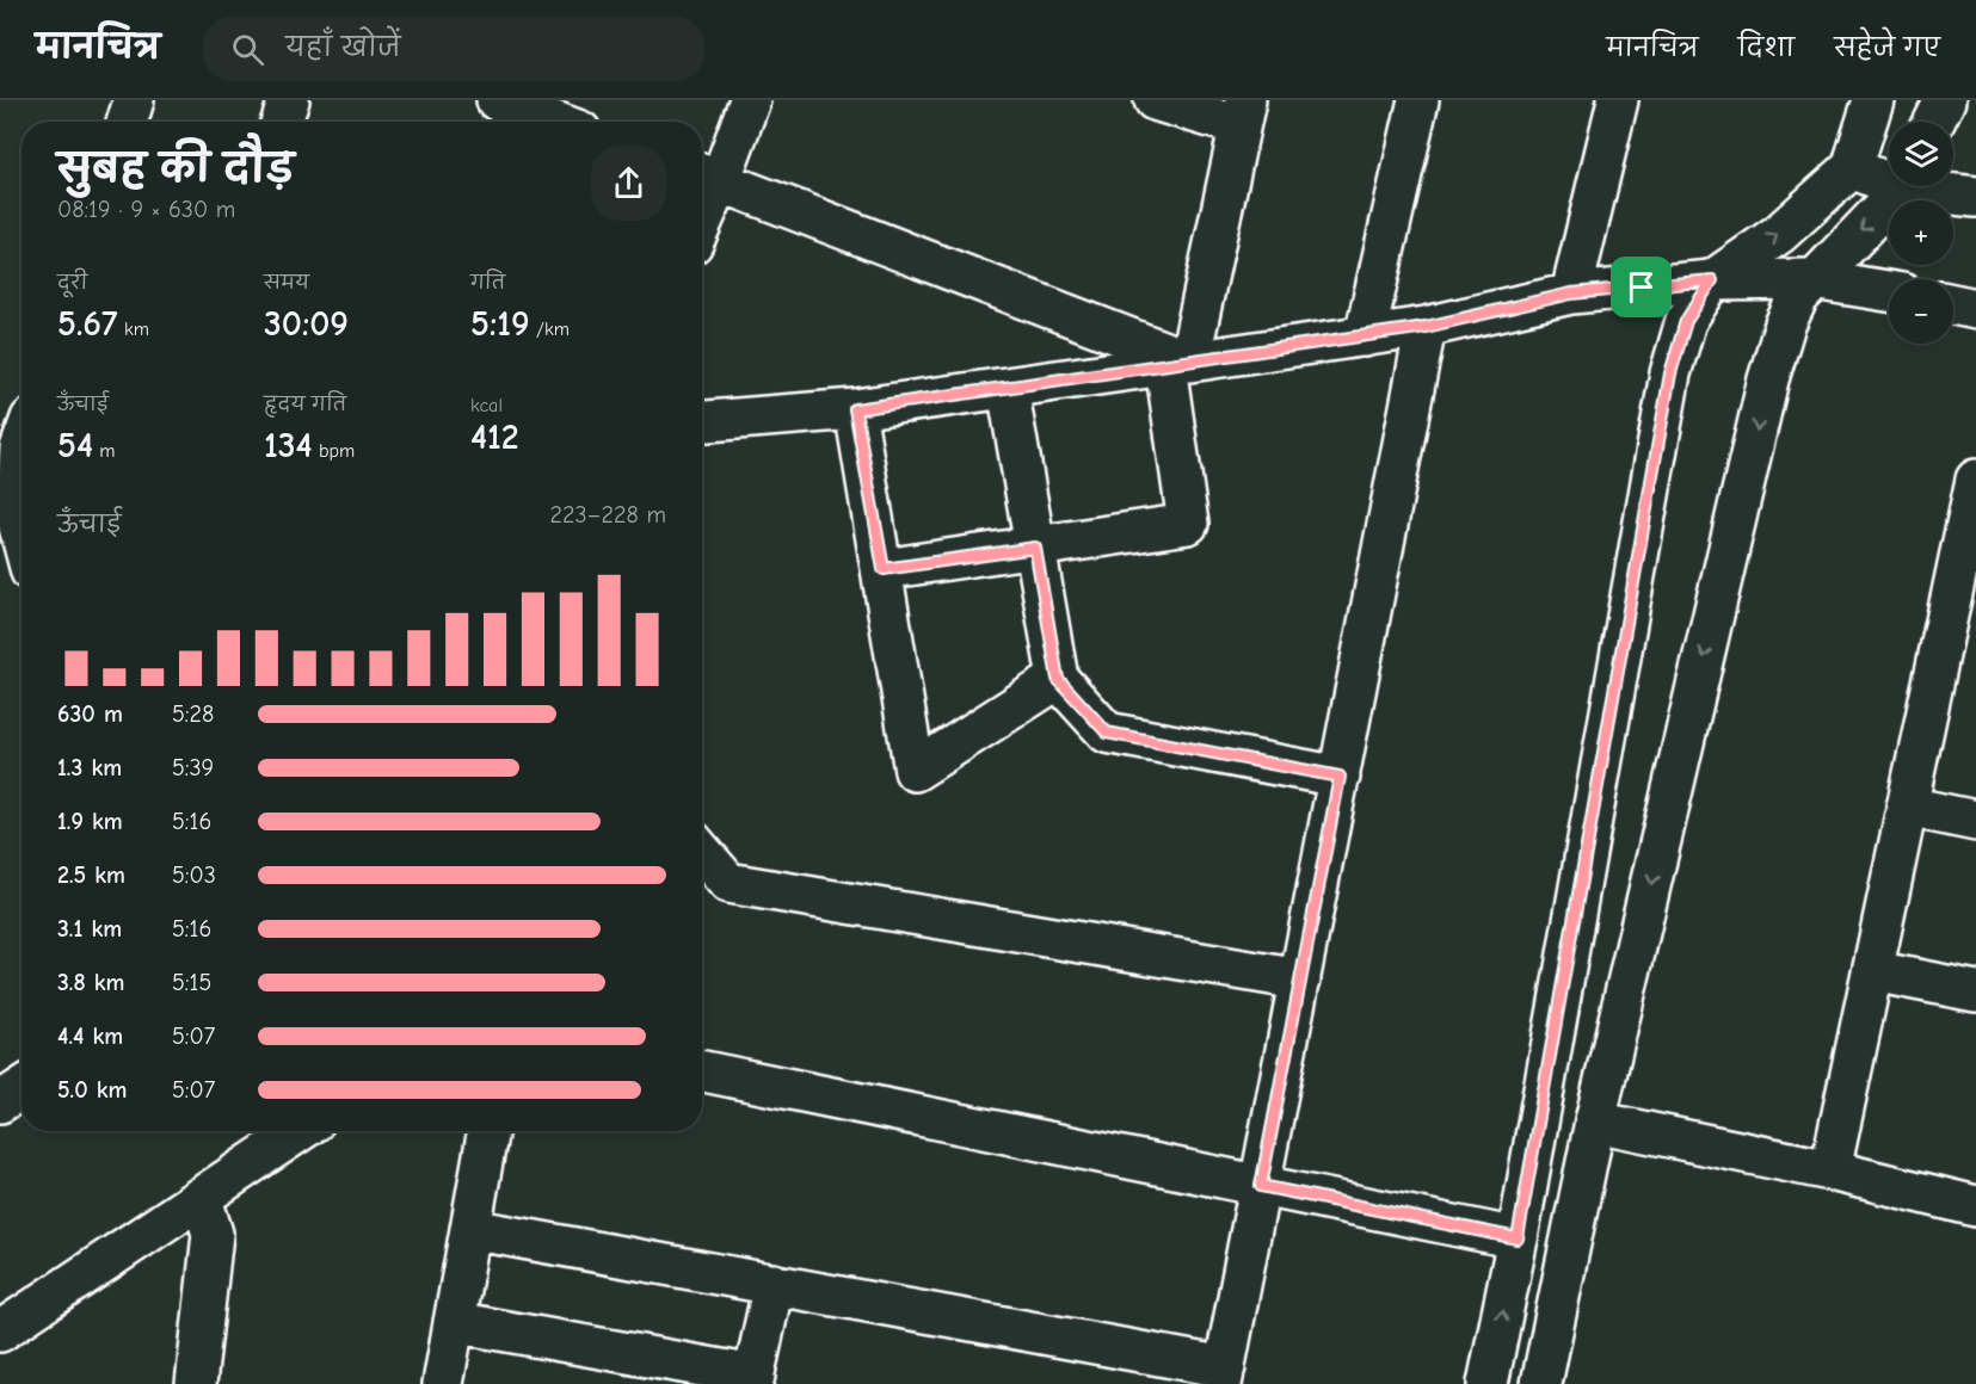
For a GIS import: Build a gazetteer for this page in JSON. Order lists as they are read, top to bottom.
{
  "page": {
    "header": "मानचित्र",
    "search": "यहाँ खोजें",
    "nav": ["मानचित्र", "दिशा", "सहेजे गए"],
    "map_buttons": ["+", "−"],
    "heading": ["सुबह की दौड़", "08:19 · 9 × 630 m"],
    "stats": [
      ["दूरी", "5.67 km"],
      ["समय", "30:09"],
      ["गति", "5:19 /km"],
      ["ऊँचाई", "54 m"],
      ["हृदय गति", "134 bpm"],
      ["kcal", "412"]
    ],
    "chart": ["ऊँचाई", "223–228 m"],
    "list": [
      {
        "name": "630 m",
        "note": "5:28"
      },
      {
        "name": "1.3 km",
        "note": "5:39"
      },
      {
        "name": "1.9 km",
        "note": "5:16"
      },
      {
        "name": "2.5 km",
        "note": "5:03"
      },
      {
        "name": "3.1 km",
        "note": "5:16"
      },
      {
        "name": "3.8 km",
        "note": "5:15"
      },
      {
        "name": "4.4 km",
        "note": "5:07"
      },
      {
        "name": "5.0 km",
        "note": "5:07"
      }
    ]
  }
}
